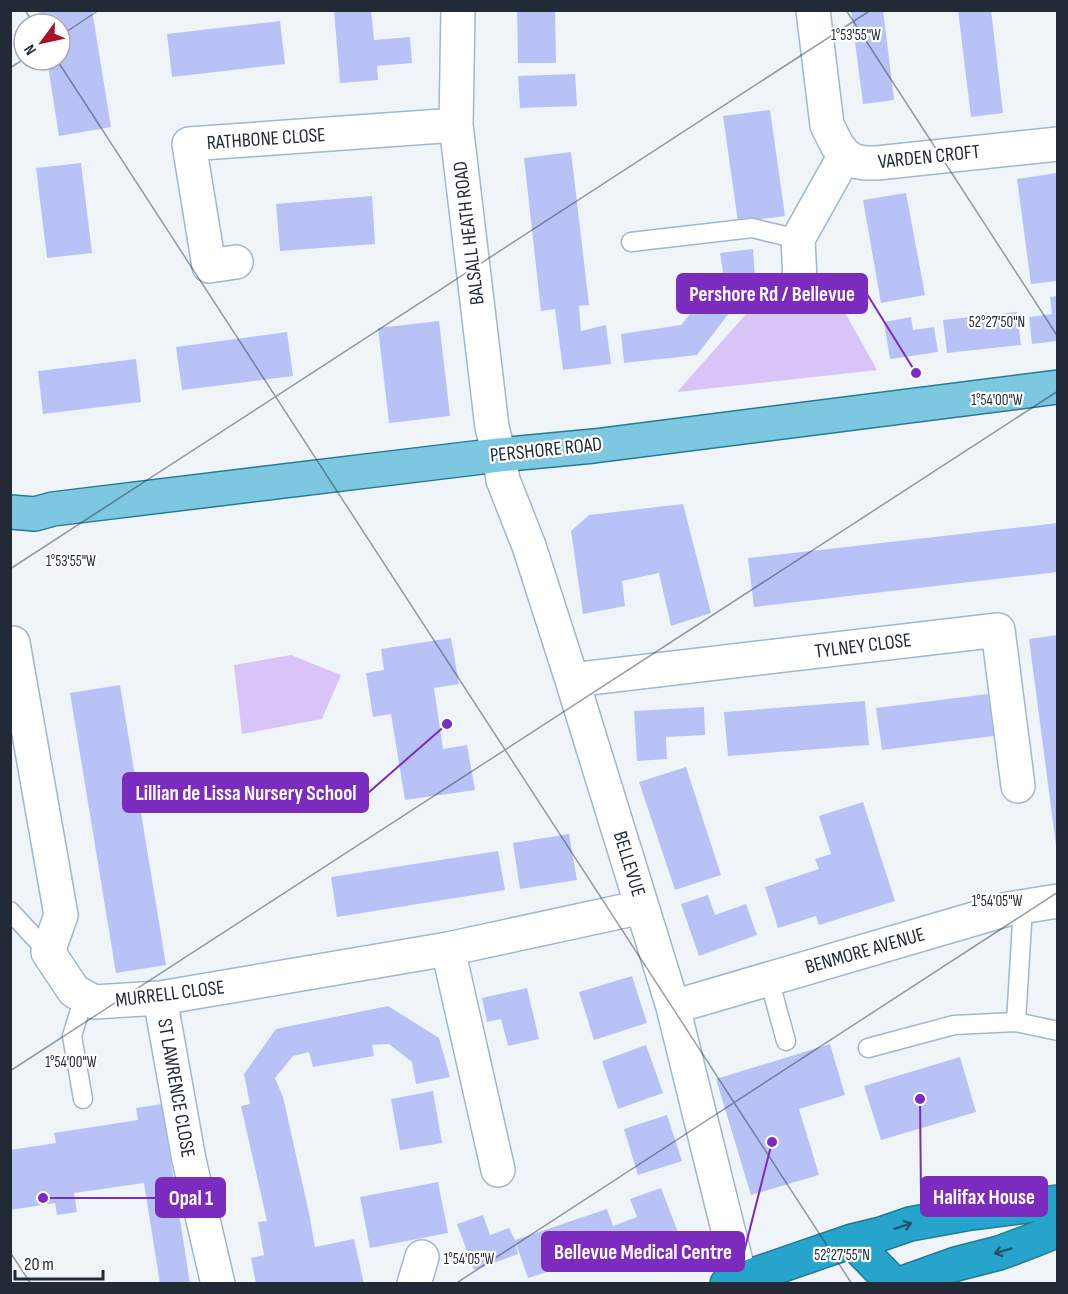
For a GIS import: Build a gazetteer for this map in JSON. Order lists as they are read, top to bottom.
{
  "streets": {
    "main road": ["PERSHORE ROAD"],
    "street": [
      "RATHBONE CLOSE",
      "VARDEN CROFT",
      "BALSALL HEATH ROAD",
      "TYLNEY CLOSE",
      "BELLEVUE",
      "BENMORE AVENUE",
      "MURRELL CLOSE",
      "ST LAWRENCE CLOSE"
    ]
  },
  "crossings": [
    ["RATHBONE CLOSE", "BALSALL HEATH ROAD"],
    ["BALSALL HEATH ROAD", "PERSHORE ROAD"],
    ["BALSALL HEATH ROAD", "BELLEVUE"],
    ["PERSHORE ROAD", "BELLEVUE"],
    ["TYLNEY CLOSE", "BELLEVUE"],
    ["BELLEVUE", "BENMORE AVENUE"],
    ["BELLEVUE", "MURRELL CLOSE"],
    ["MURRELL CLOSE", "ST LAWRENCE CLOSE"]
  ],
  "places": [
    "Pershore Rd / Bellevue",
    "Lillian de Lissa Nursery School",
    "Halifax House",
    "Bellevue Medical Centre",
    "Opal 1"
  ],
  "scale_bar": "20 m",
  "north": "bottom left",
  "coordinates": [
    "1°53'55\"W",
    "52°27'50\"N",
    "1°54'00\"W",
    "1°54'05\"W",
    "52°27'55\"N"
  ]
}
